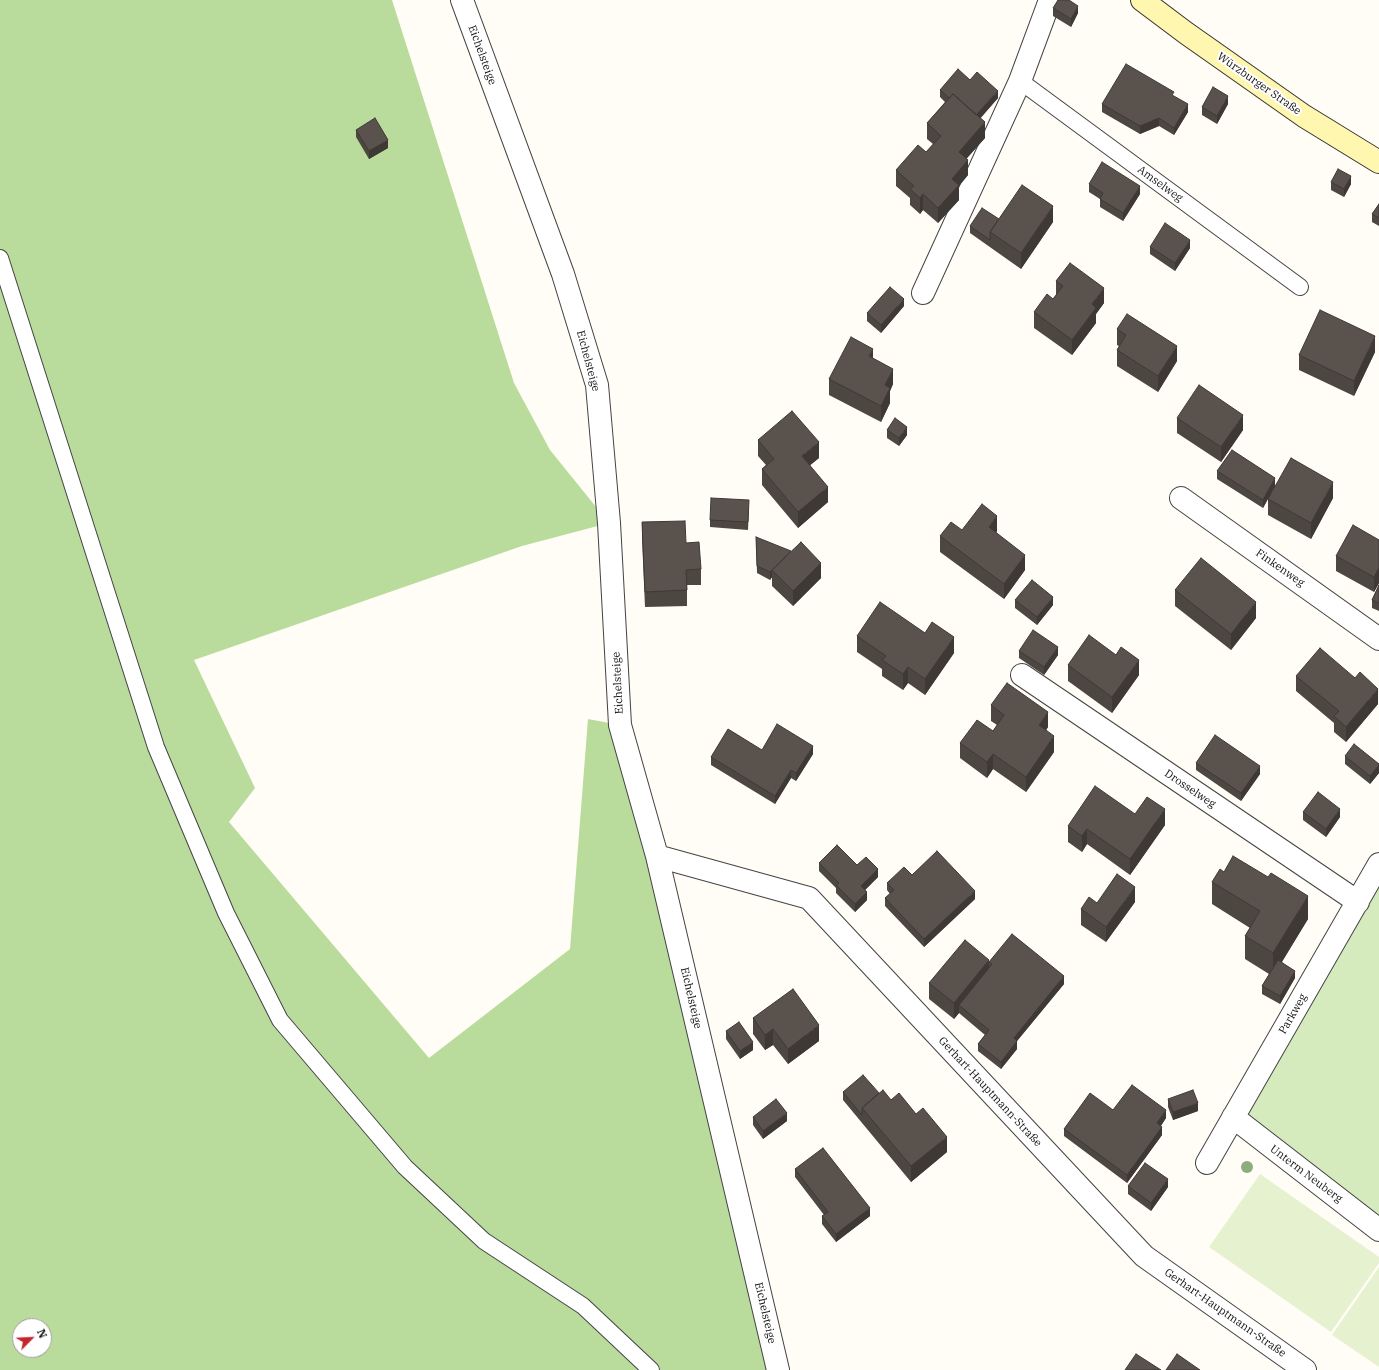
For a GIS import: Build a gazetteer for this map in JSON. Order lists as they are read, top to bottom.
{
  "streets": {
    "main road": ["Würzburger Straße"],
    "street": [
      "Eichelsteige",
      "Finkenweg",
      "Drosselweg",
      "Parkweg",
      "Gerhart-Hauptmann-Straße",
      "Unterm Neuberg"
    ],
    "lane": ["Amselweg"]
  },
  "crossings": [
    ["Eichelsteige", "Gerhart-Hauptmann-Straße"],
    ["Drosselweg", "Parkweg"],
    ["Parkweg", "Unterm Neuberg"]
  ],
  "north": "top right"
}
